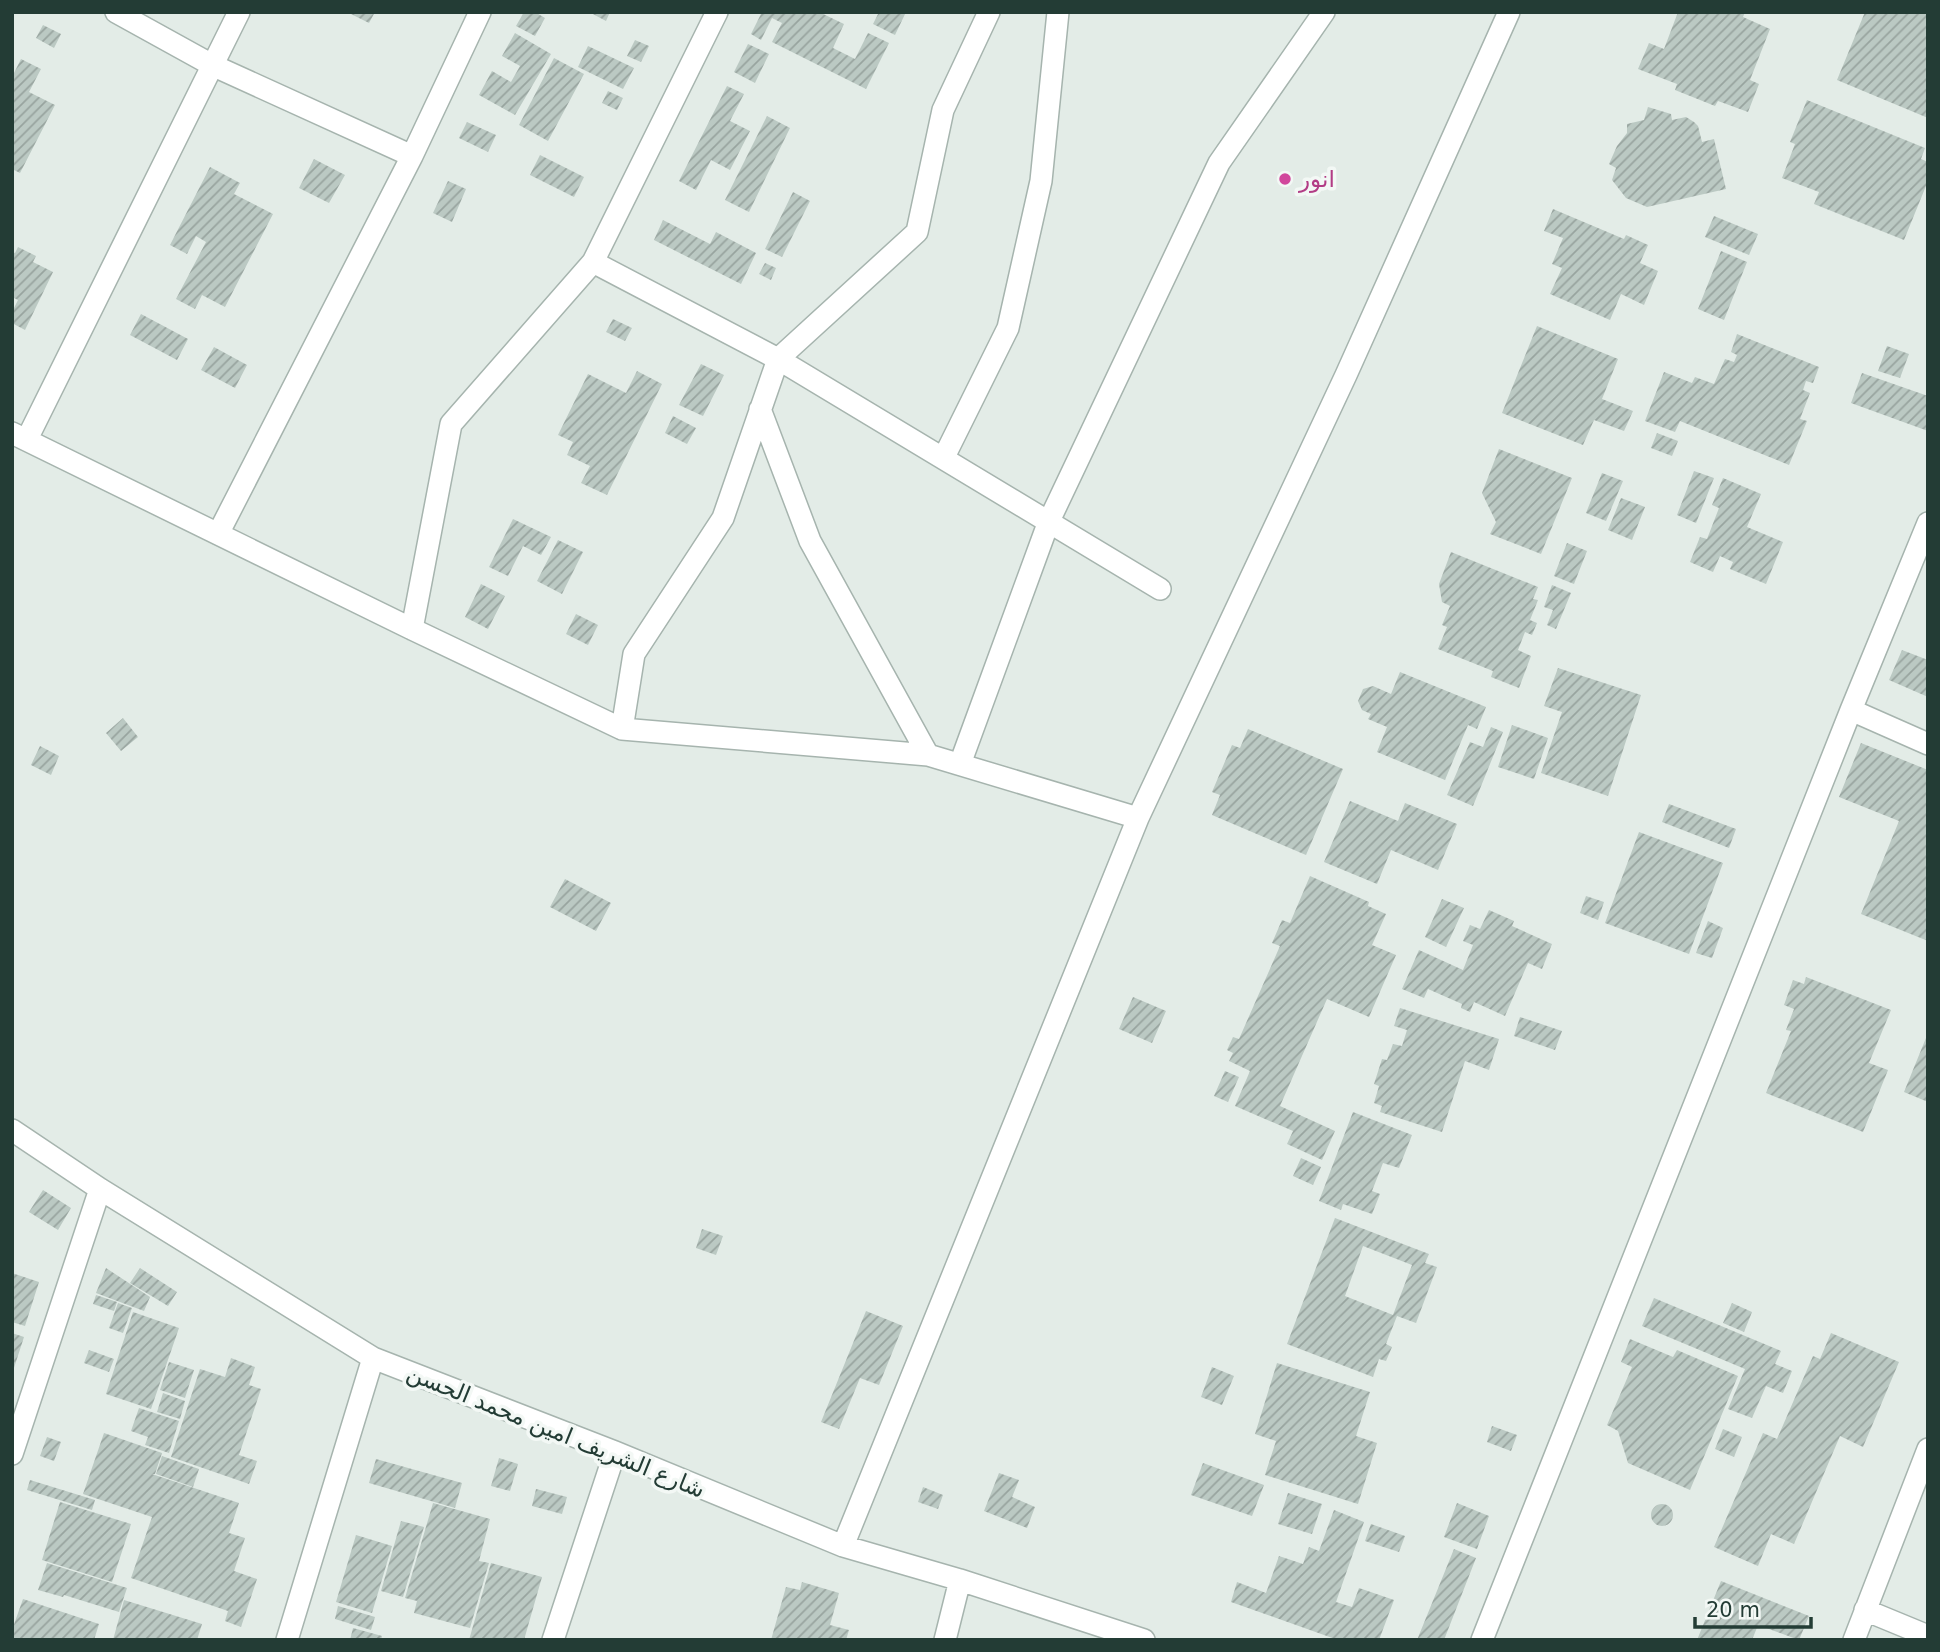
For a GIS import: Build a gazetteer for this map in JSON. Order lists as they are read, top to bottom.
{
  "streets": {
    "street": ["شارع الشريف امين محمد الحسن"]
  },
  "places": ["انور"],
  "scale_bar": "20 m"
}
